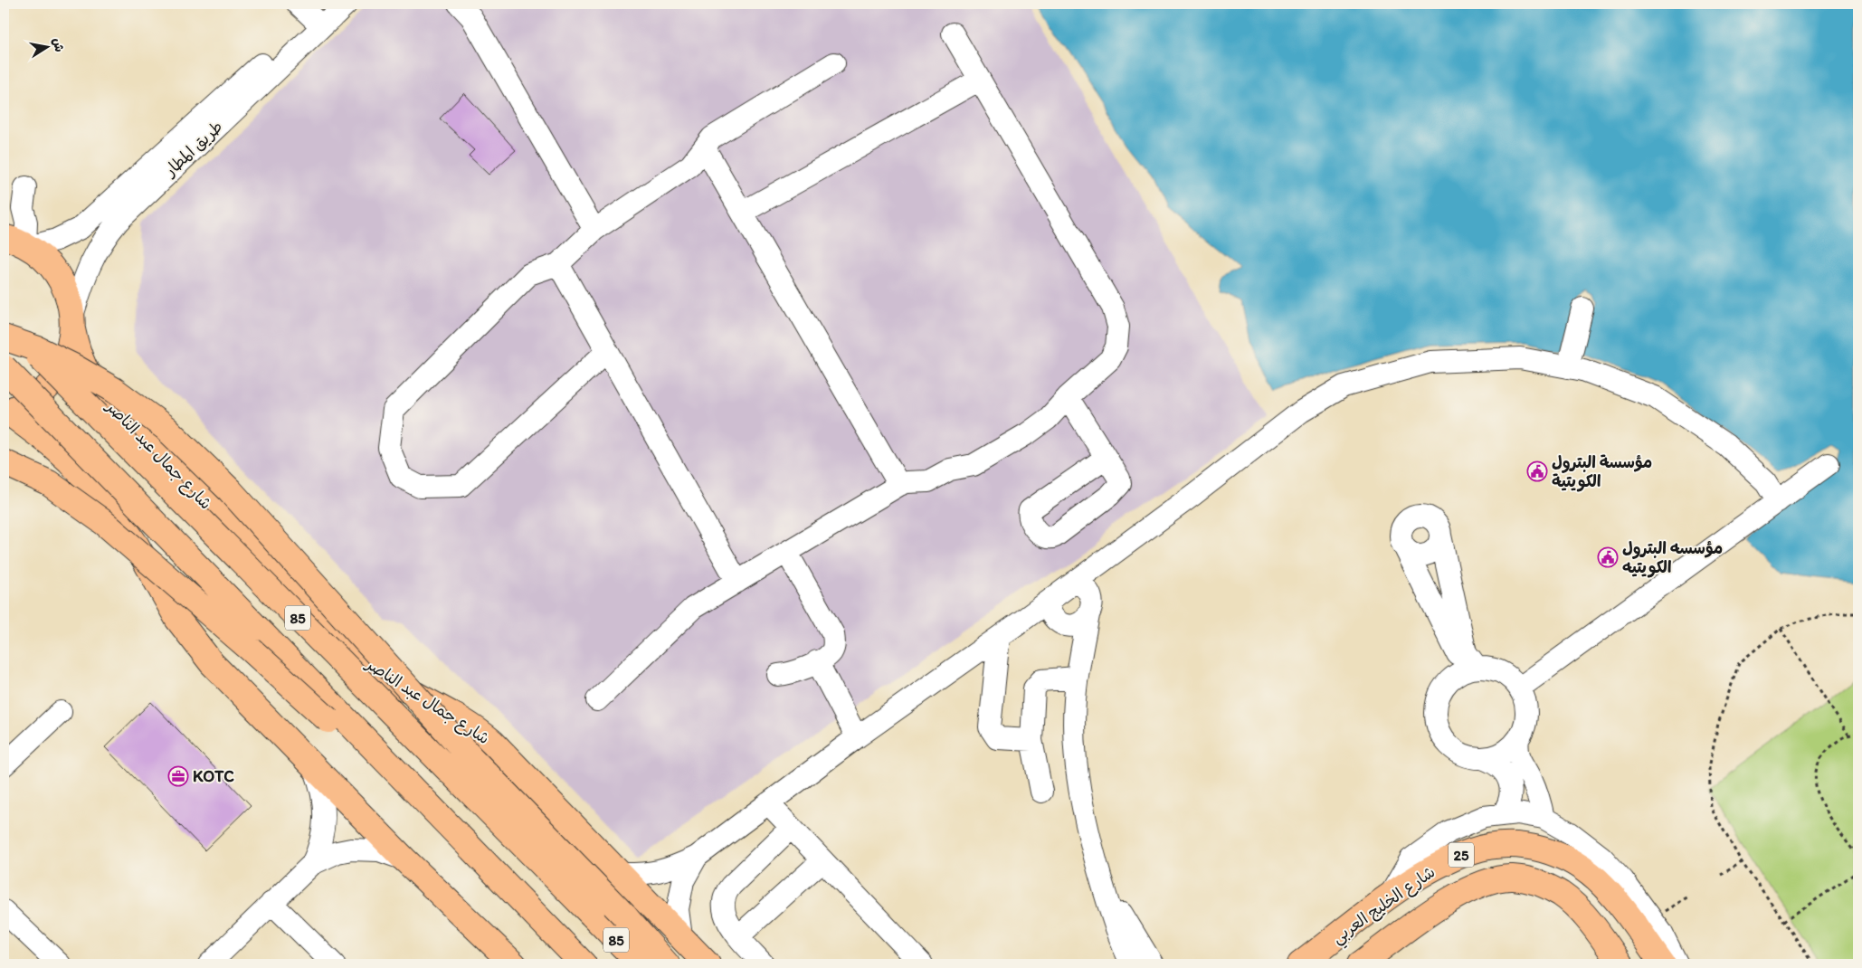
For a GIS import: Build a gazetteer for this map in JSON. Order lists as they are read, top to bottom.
{
  "streets": {
    "main road": [
      "شارع جمال عبد الناصر",
      "85",
      "25",
      "شارع الخليج العربي"
    ],
    "street": ["طريق المطار"]
  },
  "crossings": [
    ["طريق المطار", "شارع جمال عبد الناصر"]
  ],
  "places": {
    "public building": ["مؤسسة البترول الكويتية", "مؤسسه البترول الكويتيه"],
    "office": ["KOTC"]
  },
  "north": "right"
}
